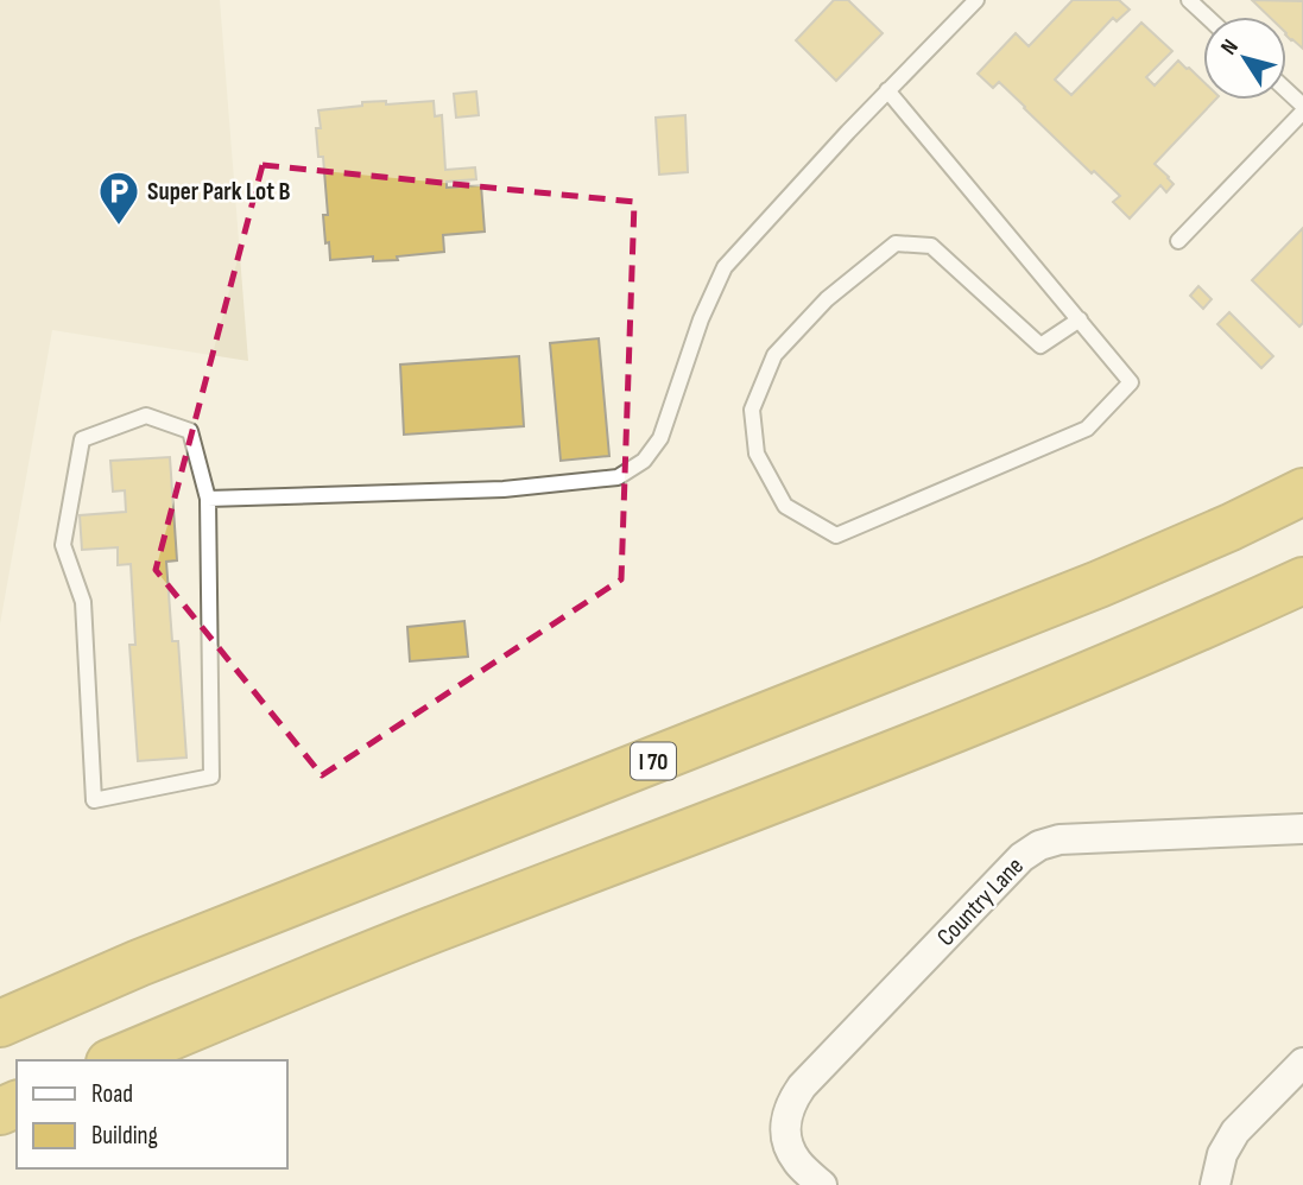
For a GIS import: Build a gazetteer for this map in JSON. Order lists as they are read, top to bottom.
{
  "streets": {
    "highway": ["I 70"],
    "street": ["Country Lane"]
  },
  "places": {
    "parking": ["Super Park Lot B"]
  },
  "legend": ["Road", "Building"],
  "north": "top left"
}
